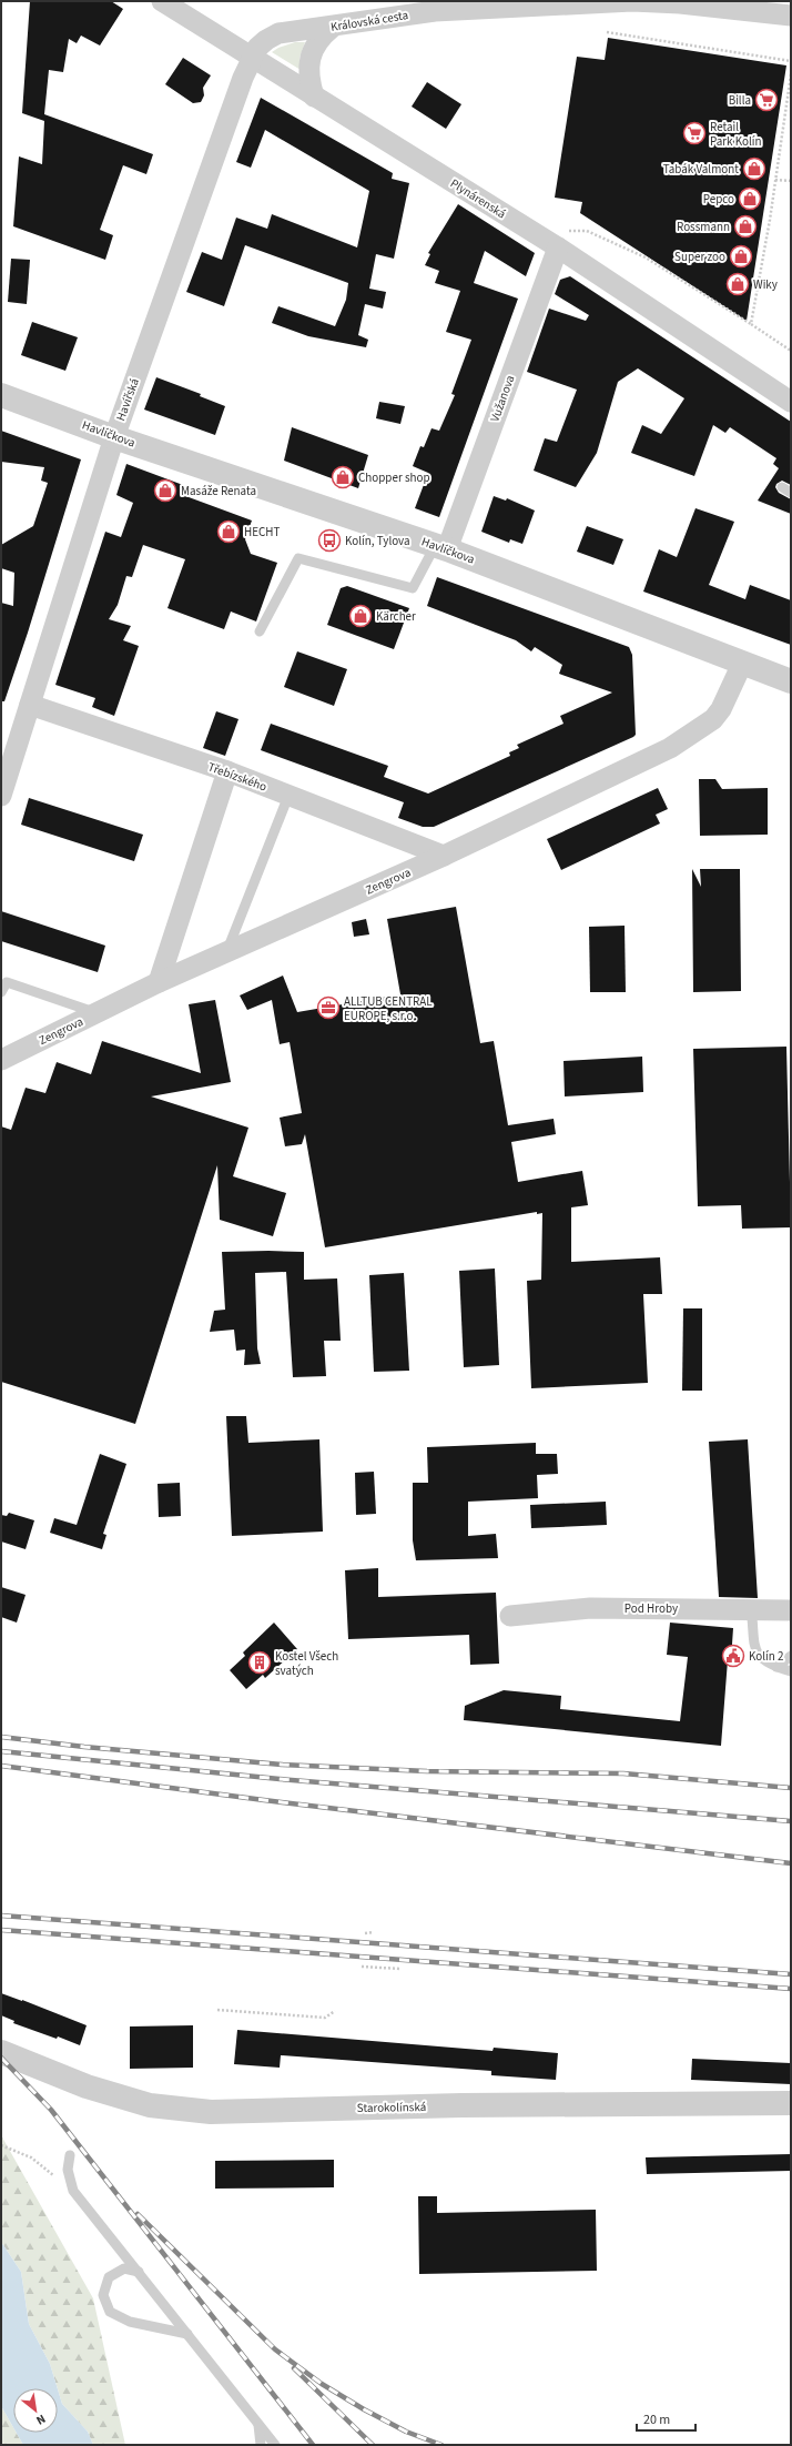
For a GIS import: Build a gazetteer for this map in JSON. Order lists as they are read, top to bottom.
{
  "streets": {
    "street": [
      "Královská cesta",
      "Plynárenská",
      "Vužanova",
      "Havířská",
      "Havlíčkova",
      "Třebízského",
      "Zengrova",
      "Pod Hroby",
      "Starokolínská"
    ]
  },
  "crossings": [
    ["Královská cesta", "Plynárenská"],
    ["Královská cesta", "Havířská"],
    ["Plynárenská", "Vužanova"],
    ["Plynárenská", "Havířská"],
    ["Vužanova", "Havlíčkova"],
    ["Havířská", "Havlíčkova"],
    ["Havířská", "Třebízského"],
    ["Havlíčkova", "Zengrova"],
    ["Třebízského", "Zengrova"]
  ],
  "places": {
    "supermarket": ["Billa", "Retail Park Kolín"],
    "shop": [
      "Tabák Valmont",
      "Pepco",
      "Rossmann",
      "Super zoo",
      "Wiky",
      "Chopper shop",
      "Masáže Renata",
      "HECHT",
      "Kärcher"
    ],
    "bus stop": ["Kolín, Tylova"],
    "office": ["ALLTUB CENTRAL EUROPE, s.r.o."],
    "public building": ["Kolín 2"],
    "building": ["Kostel Všech svatých"]
  },
  "scale_bar": "20 m",
  "north": "bottom right"
}
